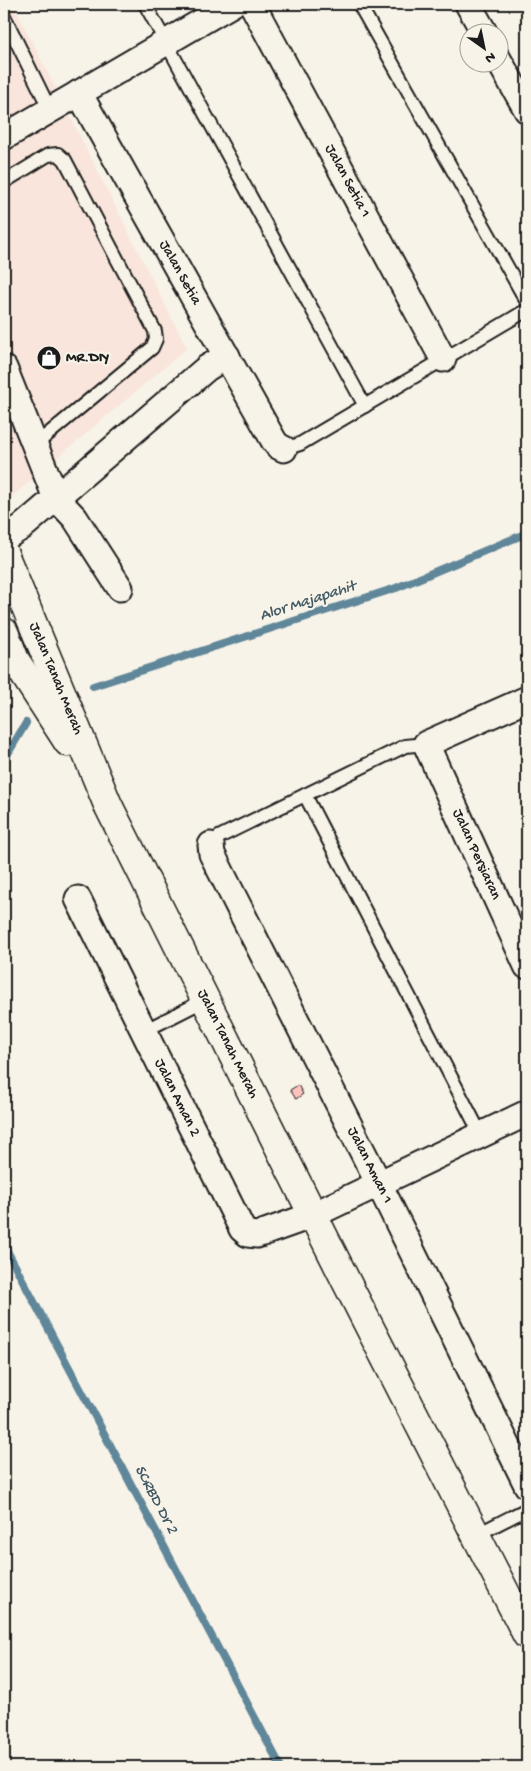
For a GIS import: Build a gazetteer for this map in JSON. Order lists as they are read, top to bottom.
{
  "streets": {
    "main road": ["Jalan Tanah Merah"],
    "street": [
      "Jalan Setia 1",
      "Jalan Setia",
      "Jalan Persiaran",
      "Jalan Aman 2",
      "Jalan Aman 1"
    ]
  },
  "crossings": [
    ["Jalan Tanah Merah", "Jalan Aman 2"],
    ["Jalan Aman 2", "Jalan Aman 1"]
  ],
  "water": ["Alor Majapahit", "SCRBD Dr 2"],
  "places": {
    "shop": ["MR.DIY"]
  },
  "north": "bottom right"
}
